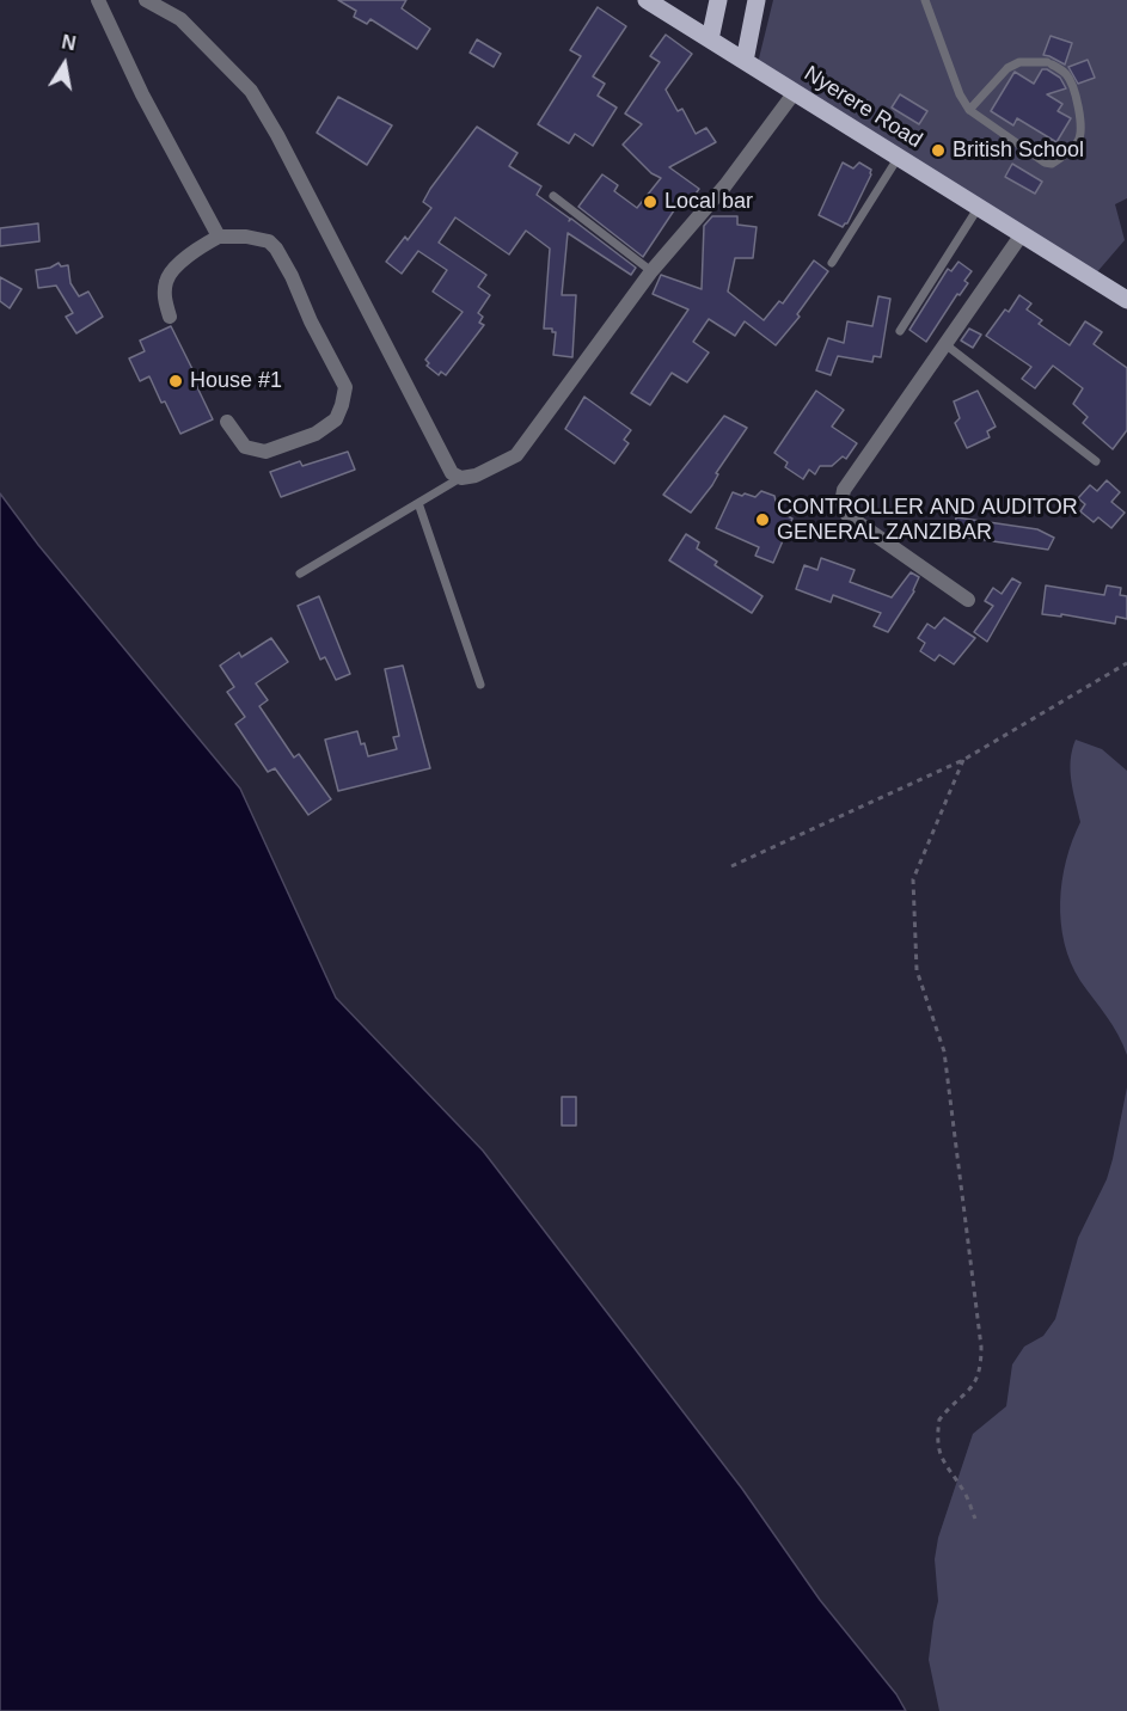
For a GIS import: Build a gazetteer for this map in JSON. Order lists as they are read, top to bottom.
{
  "streets": {
    "main road": ["Nyerere Road"]
  },
  "places": [
    "British School",
    "Local bar",
    "House #1",
    "CONTROLLER AND AUDITOR GENERAL ZANZIBAR"
  ],
  "north": "top"
}
